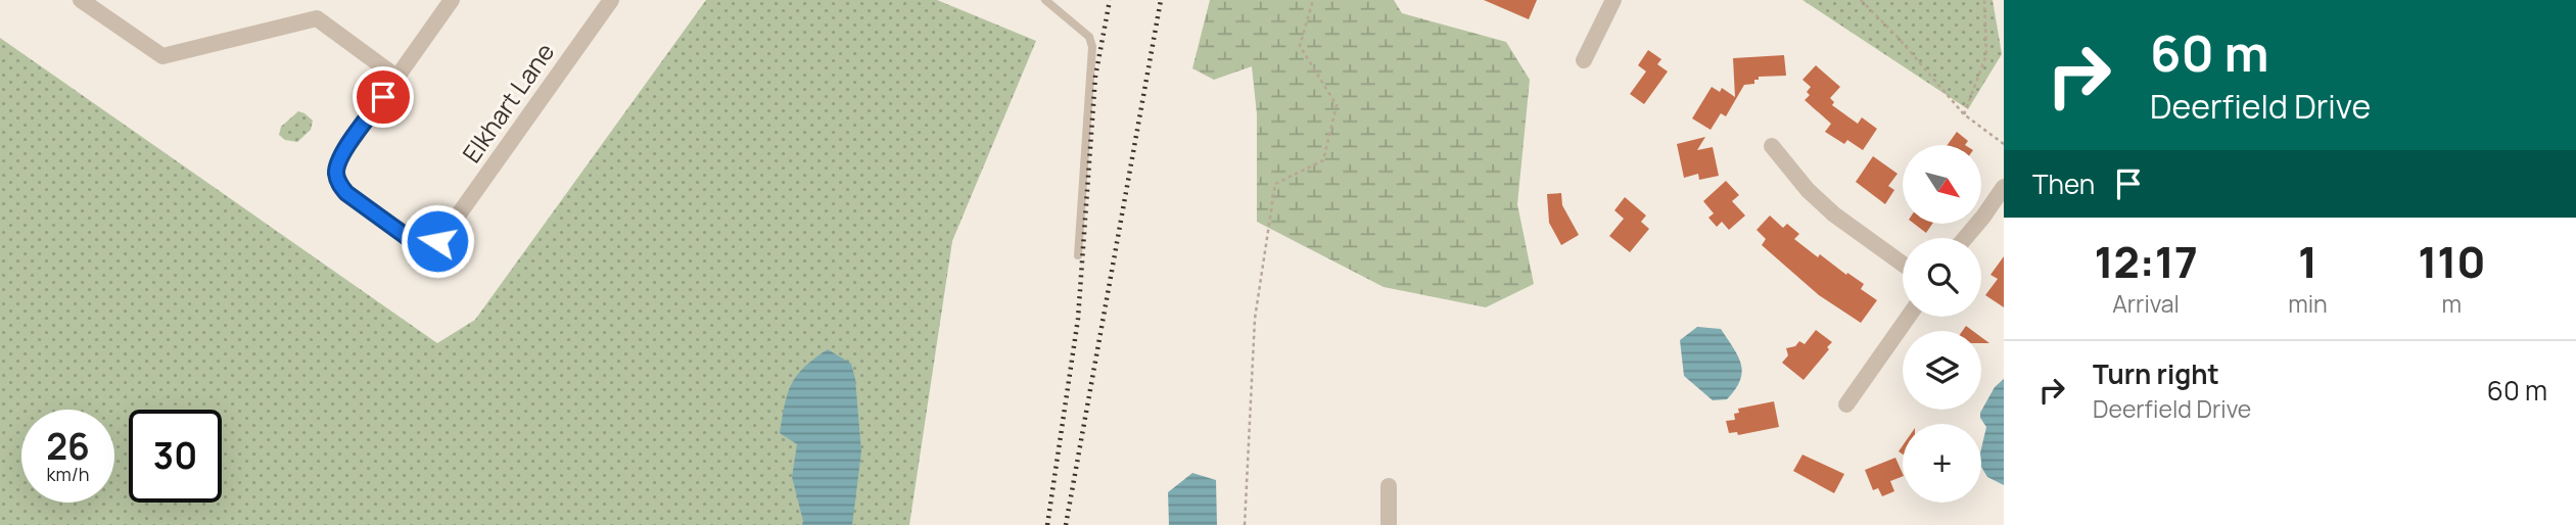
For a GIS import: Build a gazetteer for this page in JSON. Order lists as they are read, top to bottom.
{
  "streets": {
    "street": ["Elkhart Lane"]
  },
  "north": "bottom right",
  "page": {
    "turn": ["60 m", "Deerfield Drive"],
    "map_buttons": "+",
    "then": "Then",
    "eta": [
      "12:17",
      "Arrival",
      "1",
      "min",
      "110",
      "m"
    ],
    "list": [
      {
        "name": "Turn right",
        "note": "Deerfield Drive",
        "value": "60 m"
      }
    ],
    "speed": "26 km/h",
    "limit": "30"
  }
}
